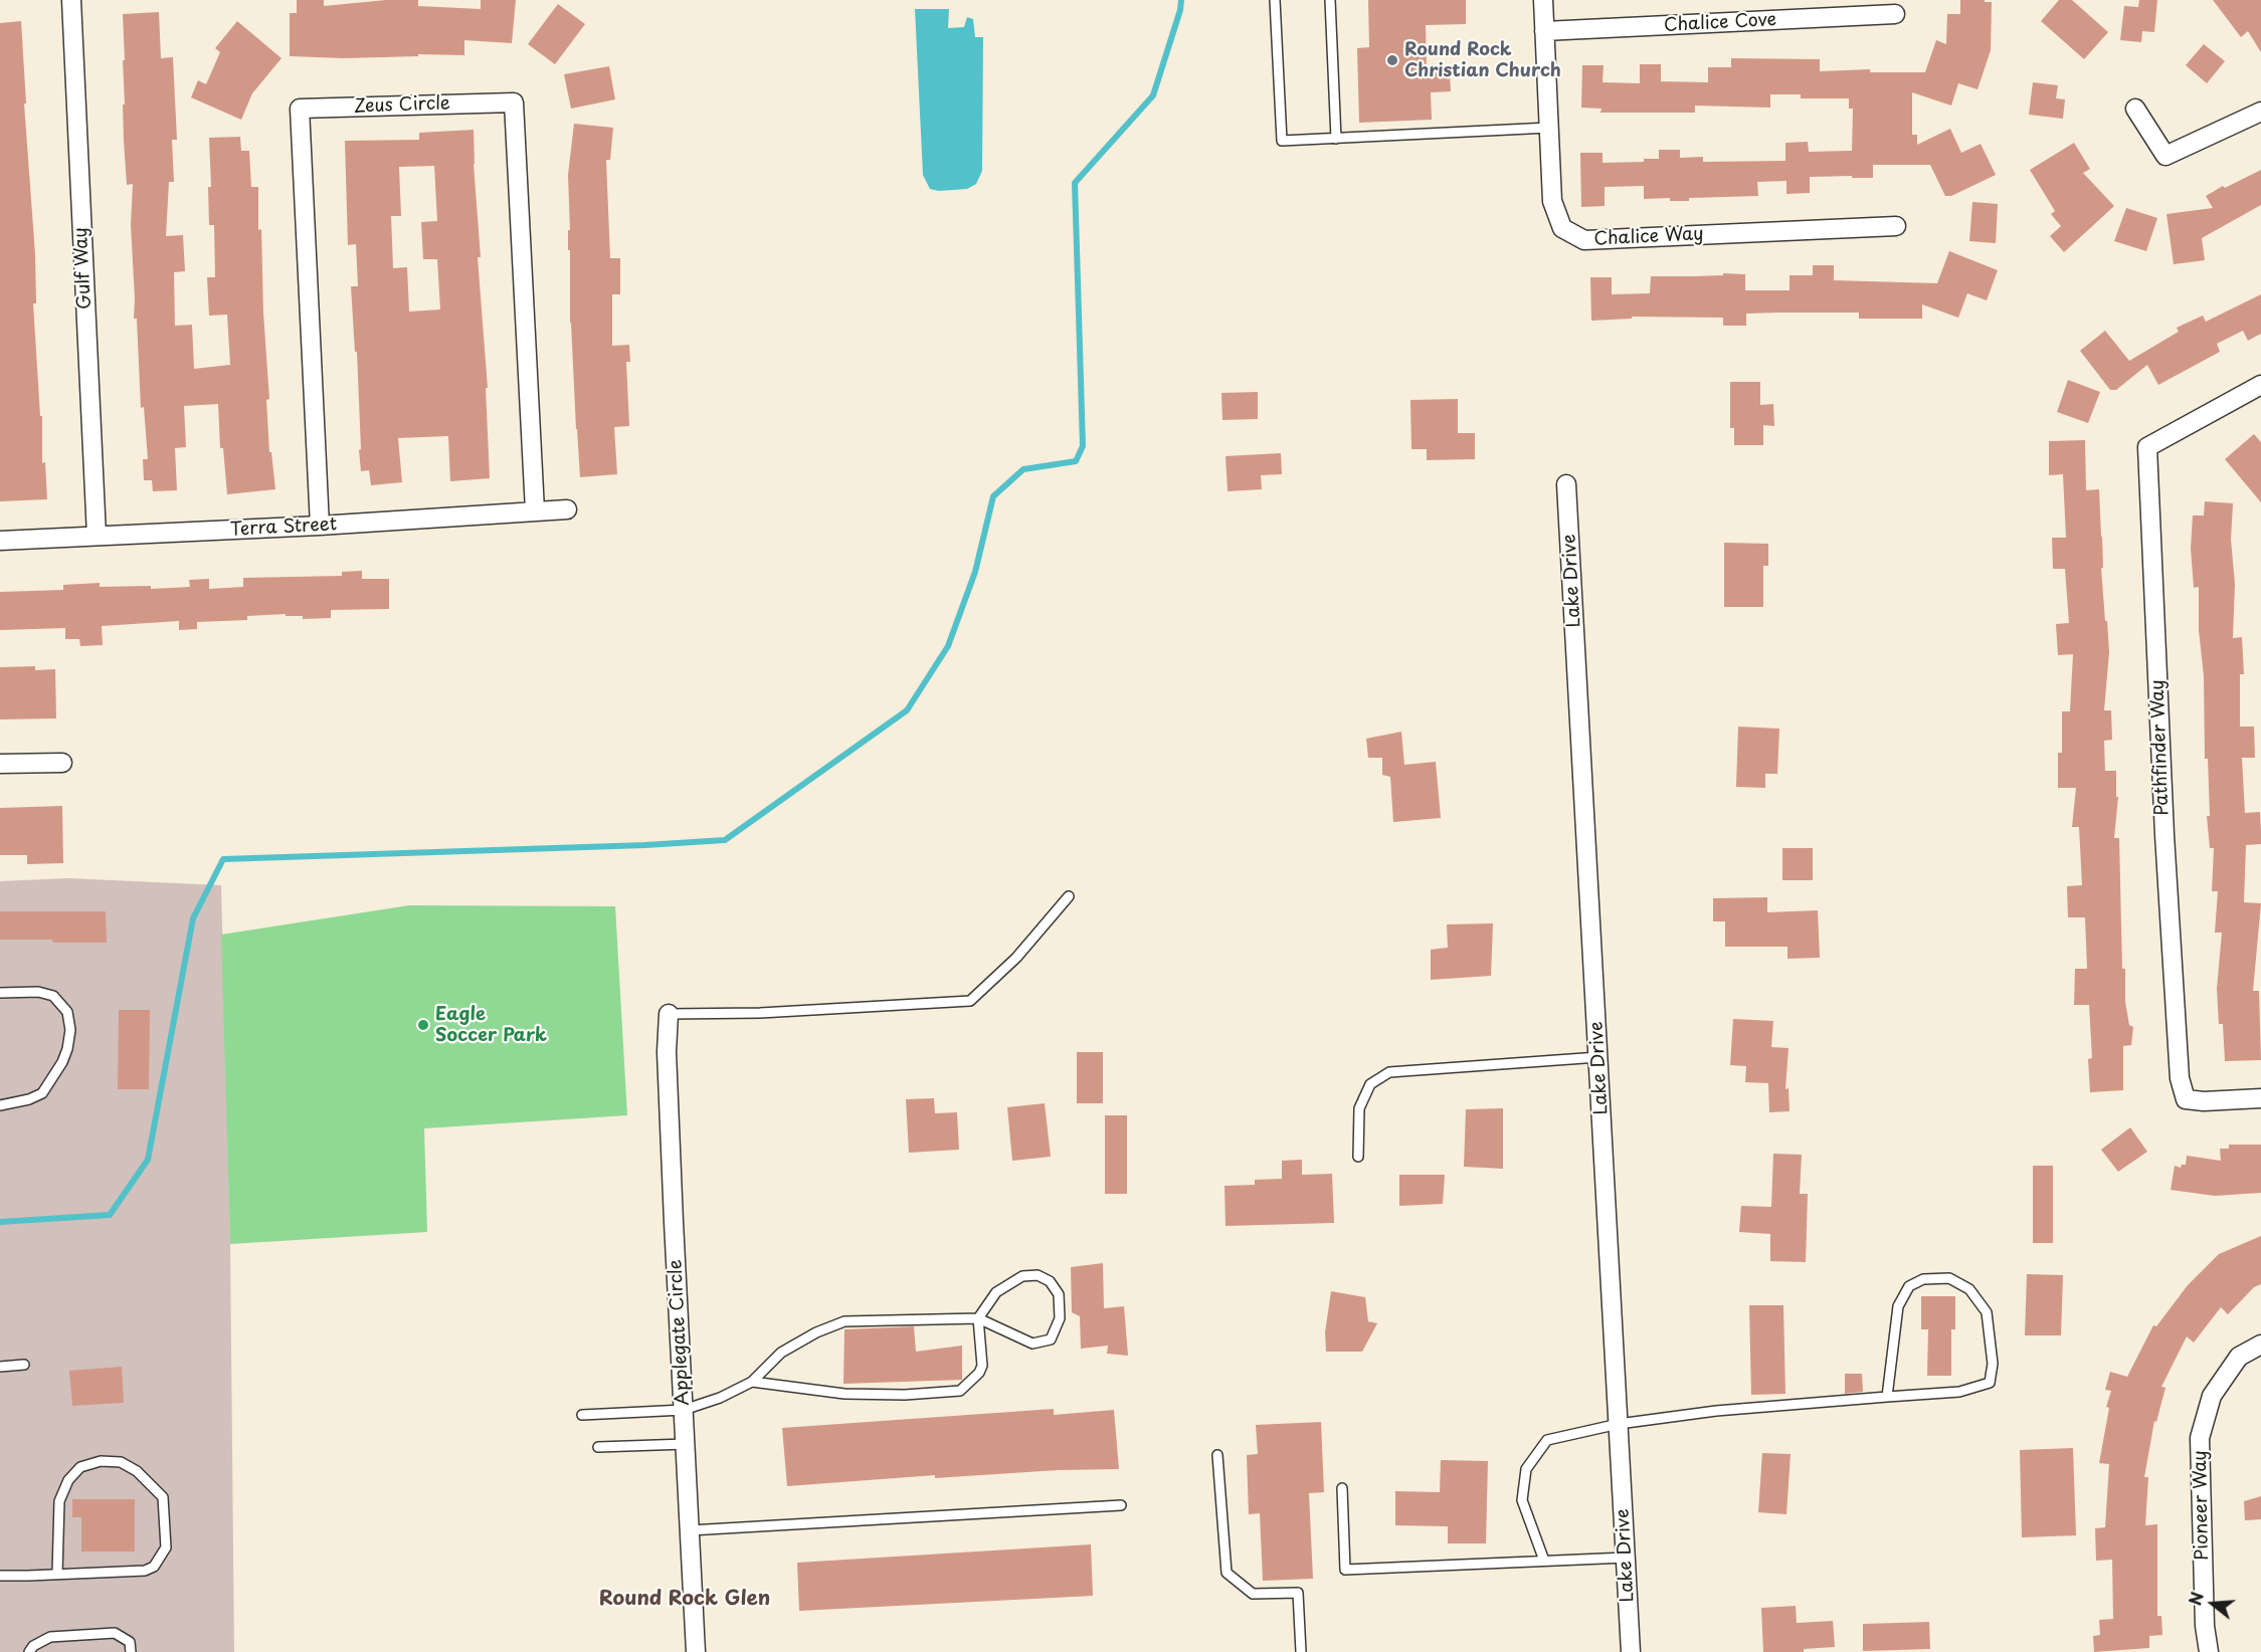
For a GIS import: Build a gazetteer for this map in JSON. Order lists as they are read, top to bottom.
{
  "streets": {
    "street": [
      "Chalice Cove",
      "Zeus Circle",
      "Chalice Way",
      "Gulf Way",
      "Terra Street",
      "Lake Drive",
      "Pathfinder Way",
      "Applegate Circle",
      "Pioneer Way"
    ]
  },
  "crossings": [
    ["Chalice Cove", "Chalice Way"],
    ["Zeus Circle", "Terra Street"],
    ["Gulf Way", "Terra Street"]
  ],
  "districts": ["Round Rock Glen"],
  "places": ["Round Rock Christian Church", "Eagle Soccer Park"],
  "north": "left"
}
